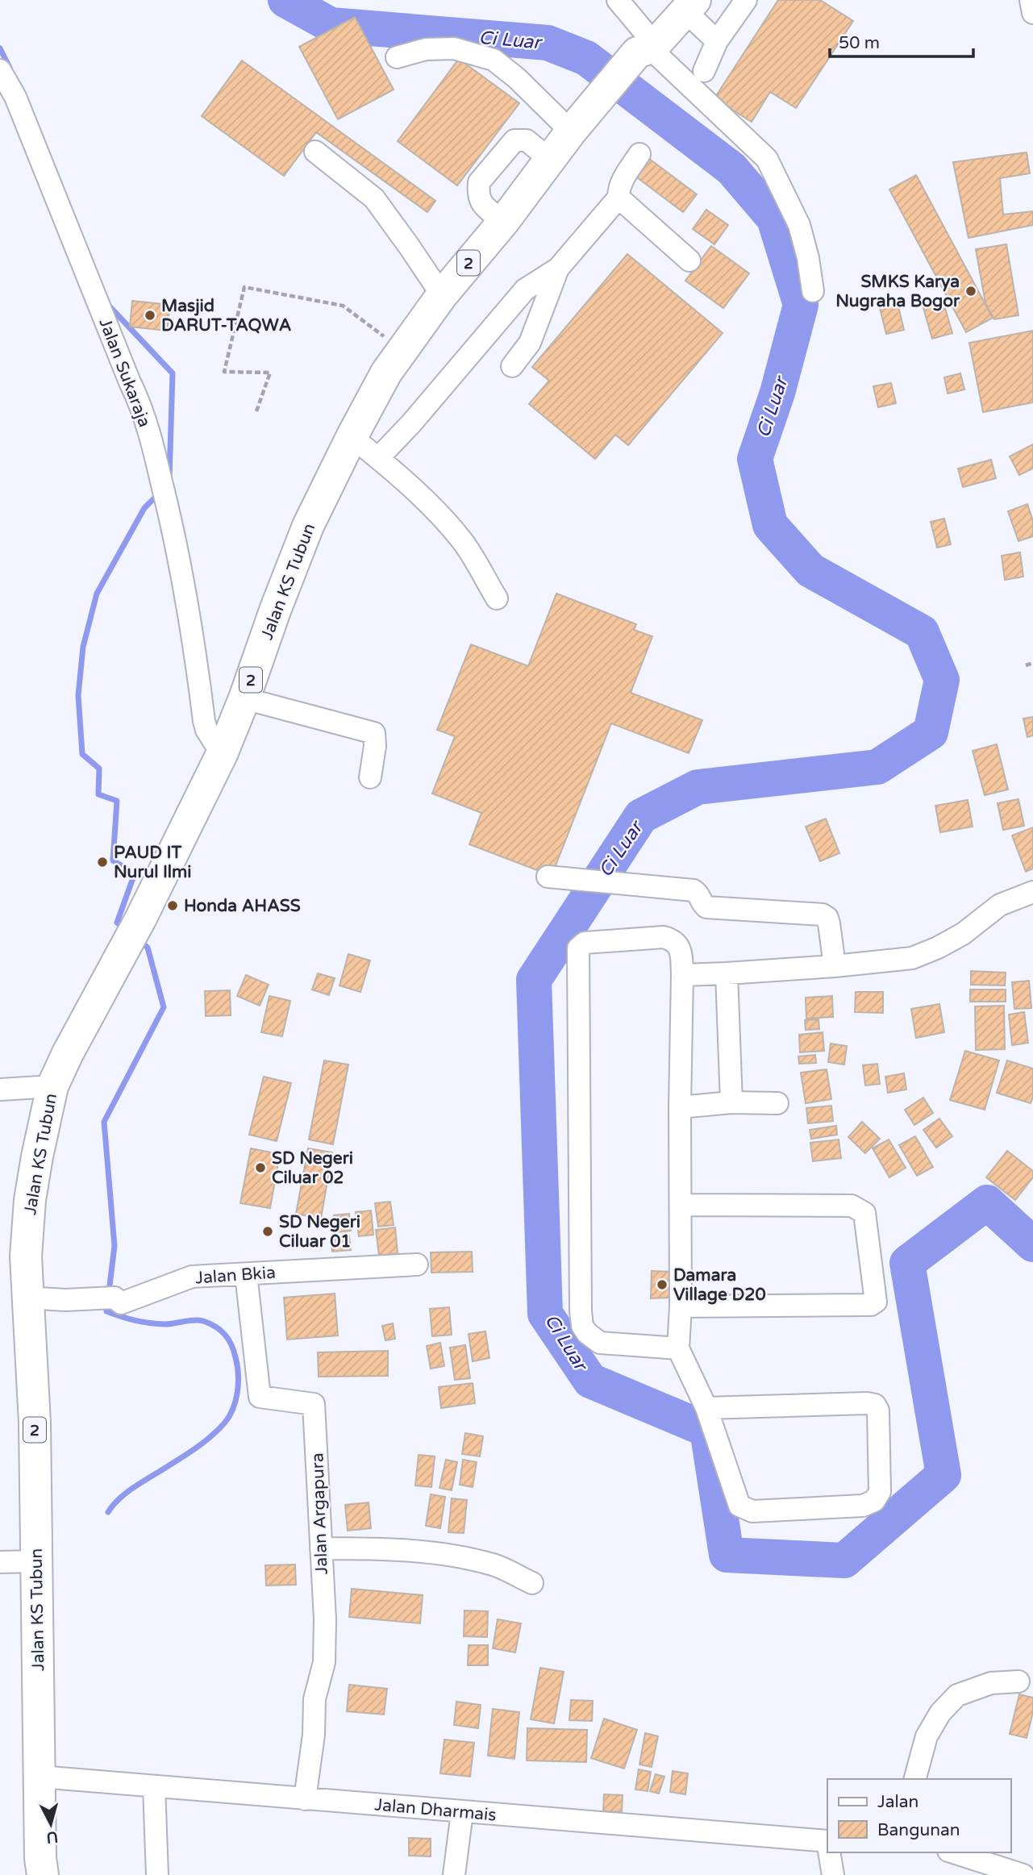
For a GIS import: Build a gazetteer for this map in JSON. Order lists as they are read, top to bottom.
{
  "streets": {
    "highway": ["2", "Jalan KS Tubun"],
    "street": [
      "Jalan Sukaraja",
      "Jalan Bkia",
      "Jalan Argapura",
      "Jalan Dharmais"
    ]
  },
  "crossings": [
    ["2", "Jalan KS Tubun"],
    ["Jalan Sukaraja", "Jalan KS Tubun"],
    ["Jalan KS Tubun", "Jalan Bkia"],
    ["Jalan KS Tubun", "Jalan Dharmais"],
    ["Jalan Bkia", "Jalan Argapura"],
    ["Jalan Argapura", "Jalan Dharmais"]
  ],
  "water": ["Ci Luar"],
  "places": [
    "SMKS Karya Nugraha Bogor",
    "Masjid DARUT-TAQWA",
    "PAUD IT Nurul Ilmi",
    "Honda AHASS",
    "SD Negeri Ciluar 02",
    "SD Negeri Ciluar 01",
    "Damara Village D20"
  ],
  "legend": ["Jalan", "Bangunan"],
  "scale_bar": "50 m",
  "north": "bottom"
}
